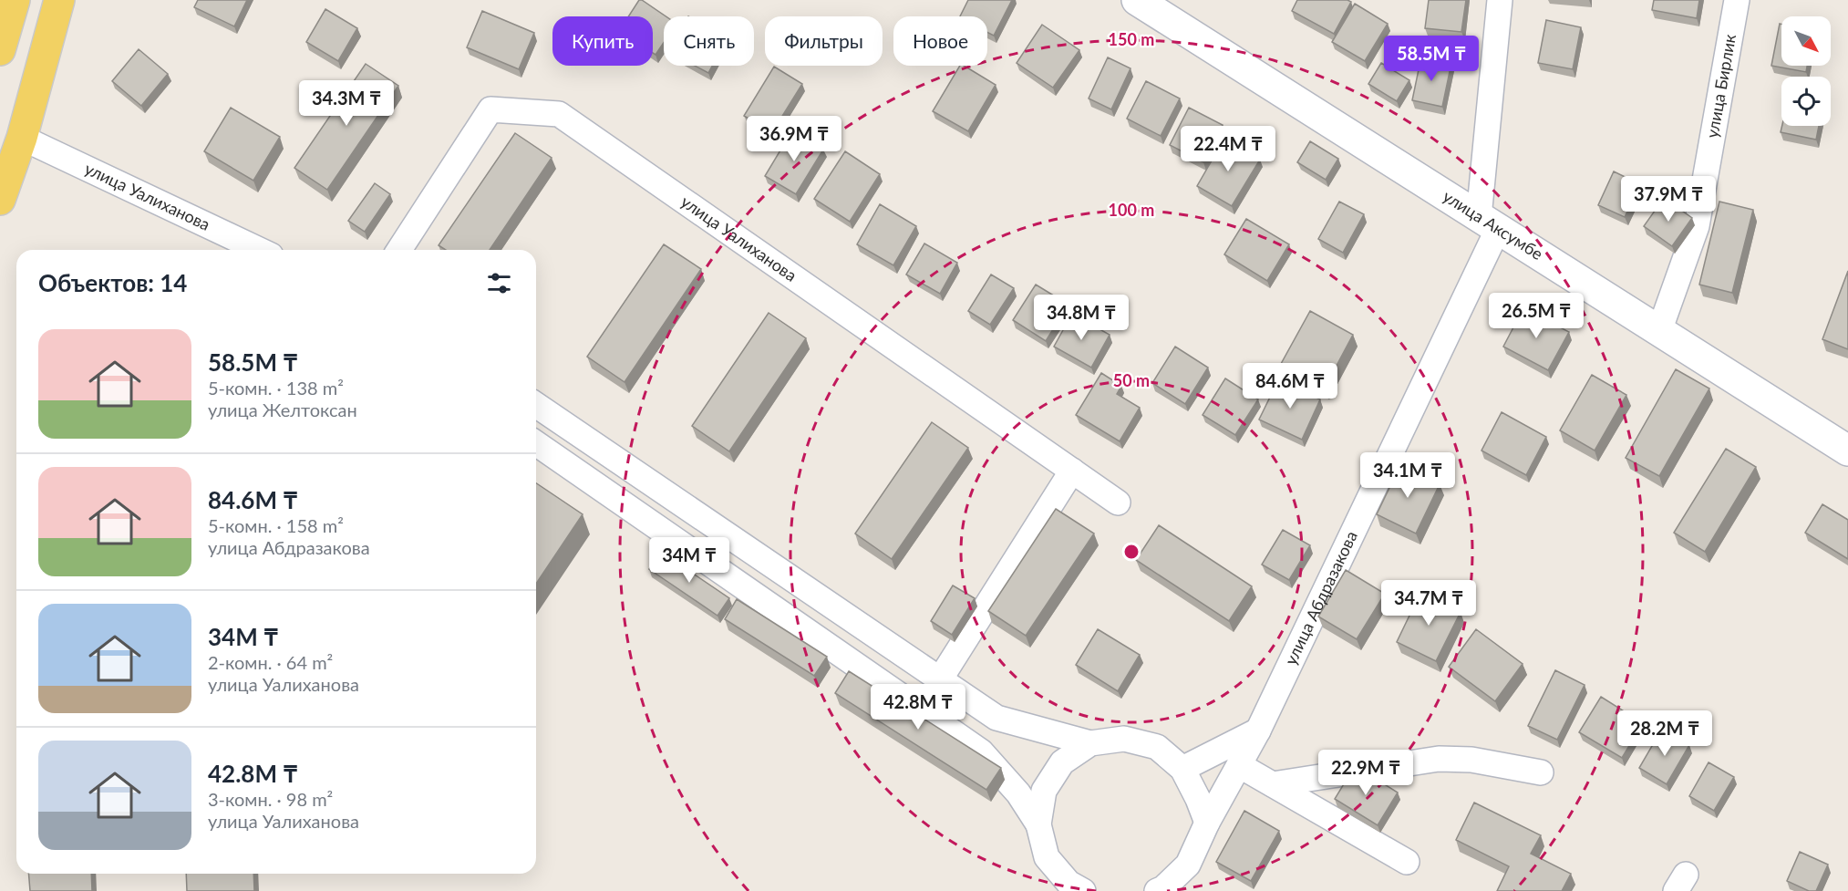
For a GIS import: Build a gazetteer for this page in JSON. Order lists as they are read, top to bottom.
{
  "streets": {
    "main road": ["улица Аксумбе"],
    "street": ["улица Бирлик", "улица Уалиханова", "улица Абдразакова"]
  },
  "crossings": [
    ["улица Бирлик", "улица Аксумбе"],
    ["улица Аксумбе", "улица Абдразакова"]
  ],
  "north": "bottom right",
  "page": {
    "chip": [
      "Купить",
      "Снять",
      "Фильтры",
      "Новое"
    ],
    "price": [
      "58.5M ₸",
      "34.3M ₸",
      "36.9M ₸",
      "22.4M ₸",
      "37.9M ₸",
      "26.5M ₸",
      "34.8M ₸",
      "84.6M ₸",
      "34.1M ₸",
      "34M ₸",
      "34.7M ₸",
      "42.8M ₸",
      "28.2M ₸",
      "22.9M ₸"
    ],
    "heading": "Объектов: 14",
    "list": [
      {
        "name": "58.5M ₸",
        "note": "5-комн. · 138 m² · улица Желтоксан"
      },
      {
        "name": "84.6M ₸",
        "note": "5-комн. · 158 m² · улица Абдразакова"
      },
      {
        "name": "34M ₸",
        "note": "2-комн. · 64 m² · улица Уалиханова"
      },
      {
        "name": "42.8M ₸",
        "note": "3-комн. · 98 m² · улица Уалиханова"
      }
    ]
  },
  "rings": ["150 m", "100 m", "50 m"]
}
